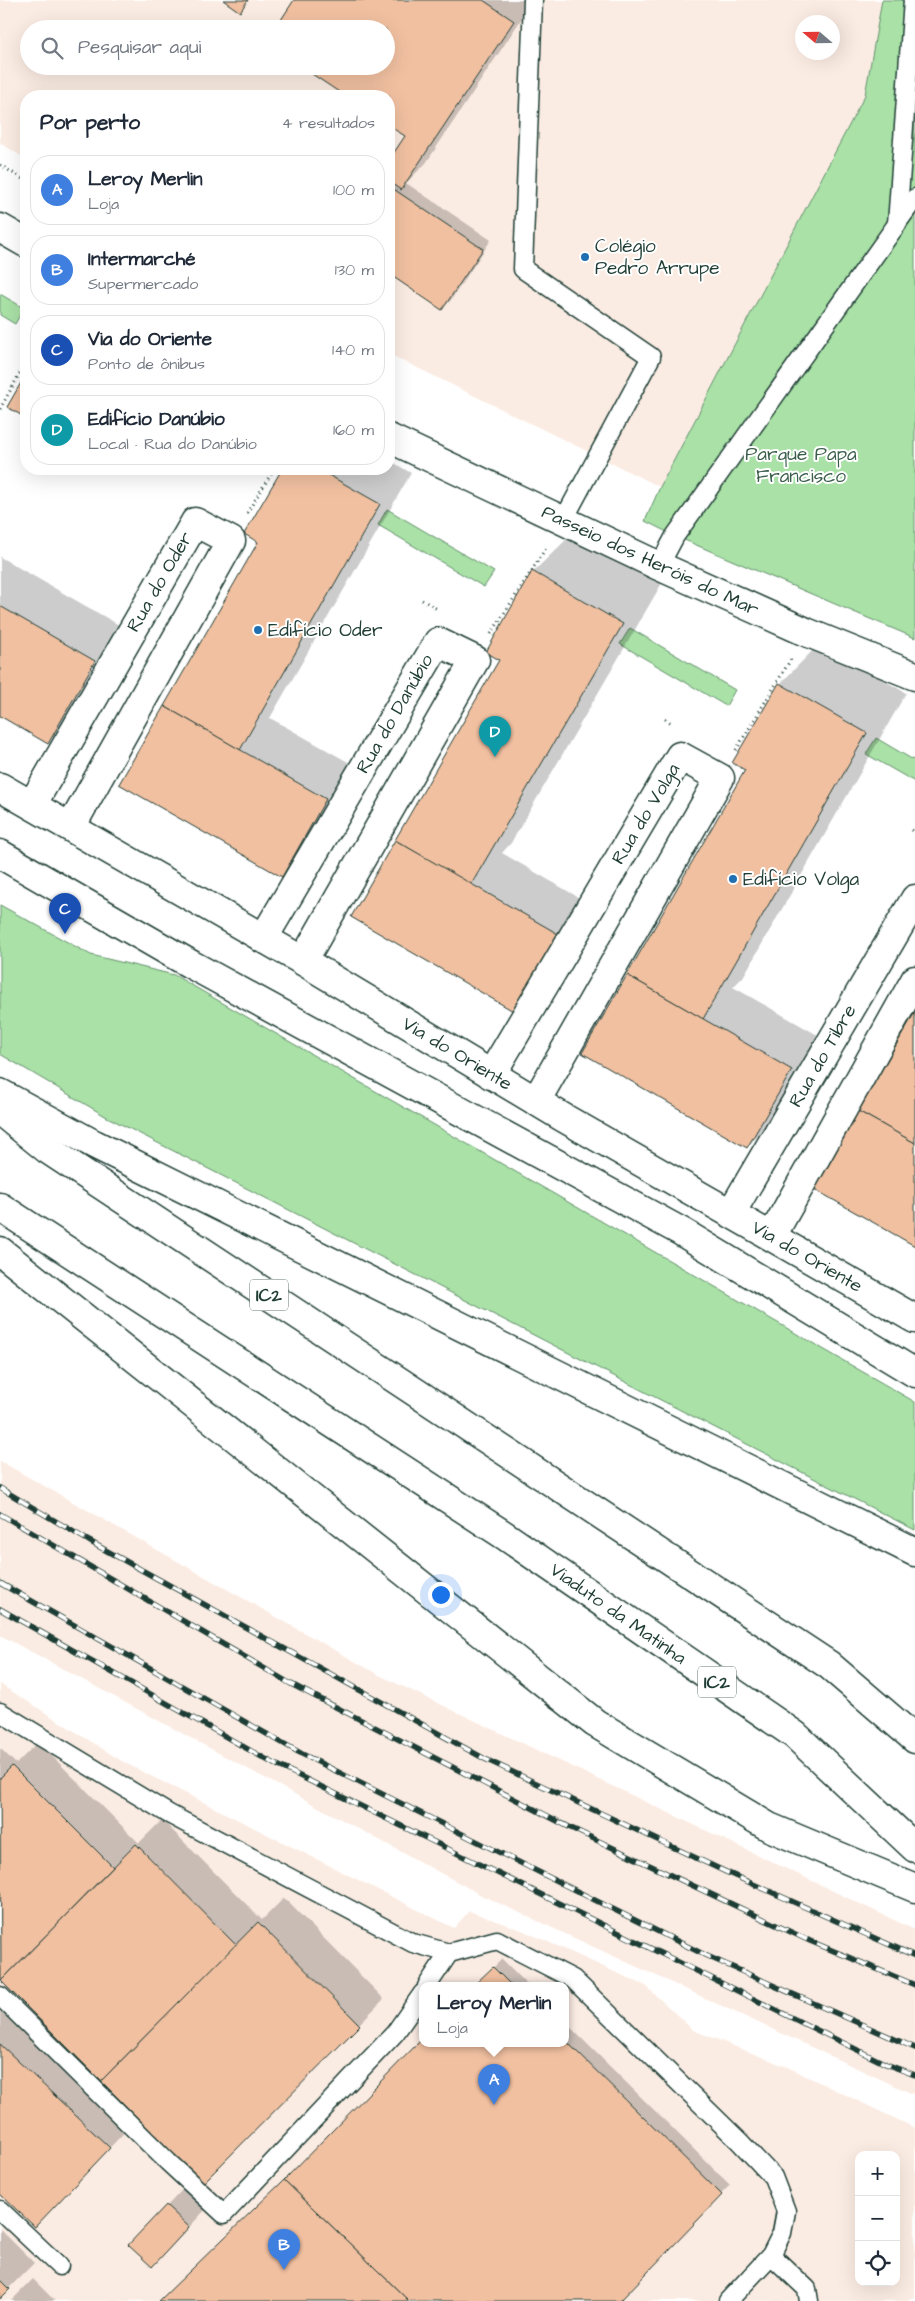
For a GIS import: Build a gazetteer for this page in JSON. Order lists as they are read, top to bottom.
{
  "streets": {
    "main road": [
      "Passeio dos Heróis do Mar",
      "Rua do Oder",
      "Rua do Danúbio",
      "Rua do Volga",
      "Via do Oriente",
      "Rua do Tibre",
      "IC2",
      "Viaduto da Matinha"
    ]
  },
  "crossings": [
    ["Rua do Oder", "Via do Oriente"],
    ["Rua do Danúbio", "Via do Oriente"],
    ["Rua do Volga", "Via do Oriente"],
    ["Via do Oriente", "Rua do Tibre"]
  ],
  "parks": ["Parque Papa Francisco"],
  "places": ["Colégio Pedro Arrupe", "Edifício Oder", "Edifício Volga"],
  "north": "left",
  "page": {
    "search": "Pesquisar aqui",
    "heading": ["Por perto", "4 resultados"],
    "list": [
      {
        "mark": "A",
        "name": "Leroy Merlin",
        "note": "Loja",
        "value": "100 m"
      },
      {
        "mark": "B",
        "name": "Intermarché",
        "note": "Supermercado",
        "value": "130 m"
      },
      {
        "mark": "C",
        "name": "Via do Oriente",
        "note": "Ponto de ônibus",
        "value": "140 m"
      },
      {
        "mark": "D",
        "name": "Edifício Danúbio",
        "note": "Local · Rua do Danúbio",
        "value": "160 m"
      }
    ],
    "pins": [
      "D",
      "C",
      "A",
      "B"
    ],
    "popup": ["Leroy Merlin", "Loja"],
    "map_buttons": ["+", "−"]
  }
}
